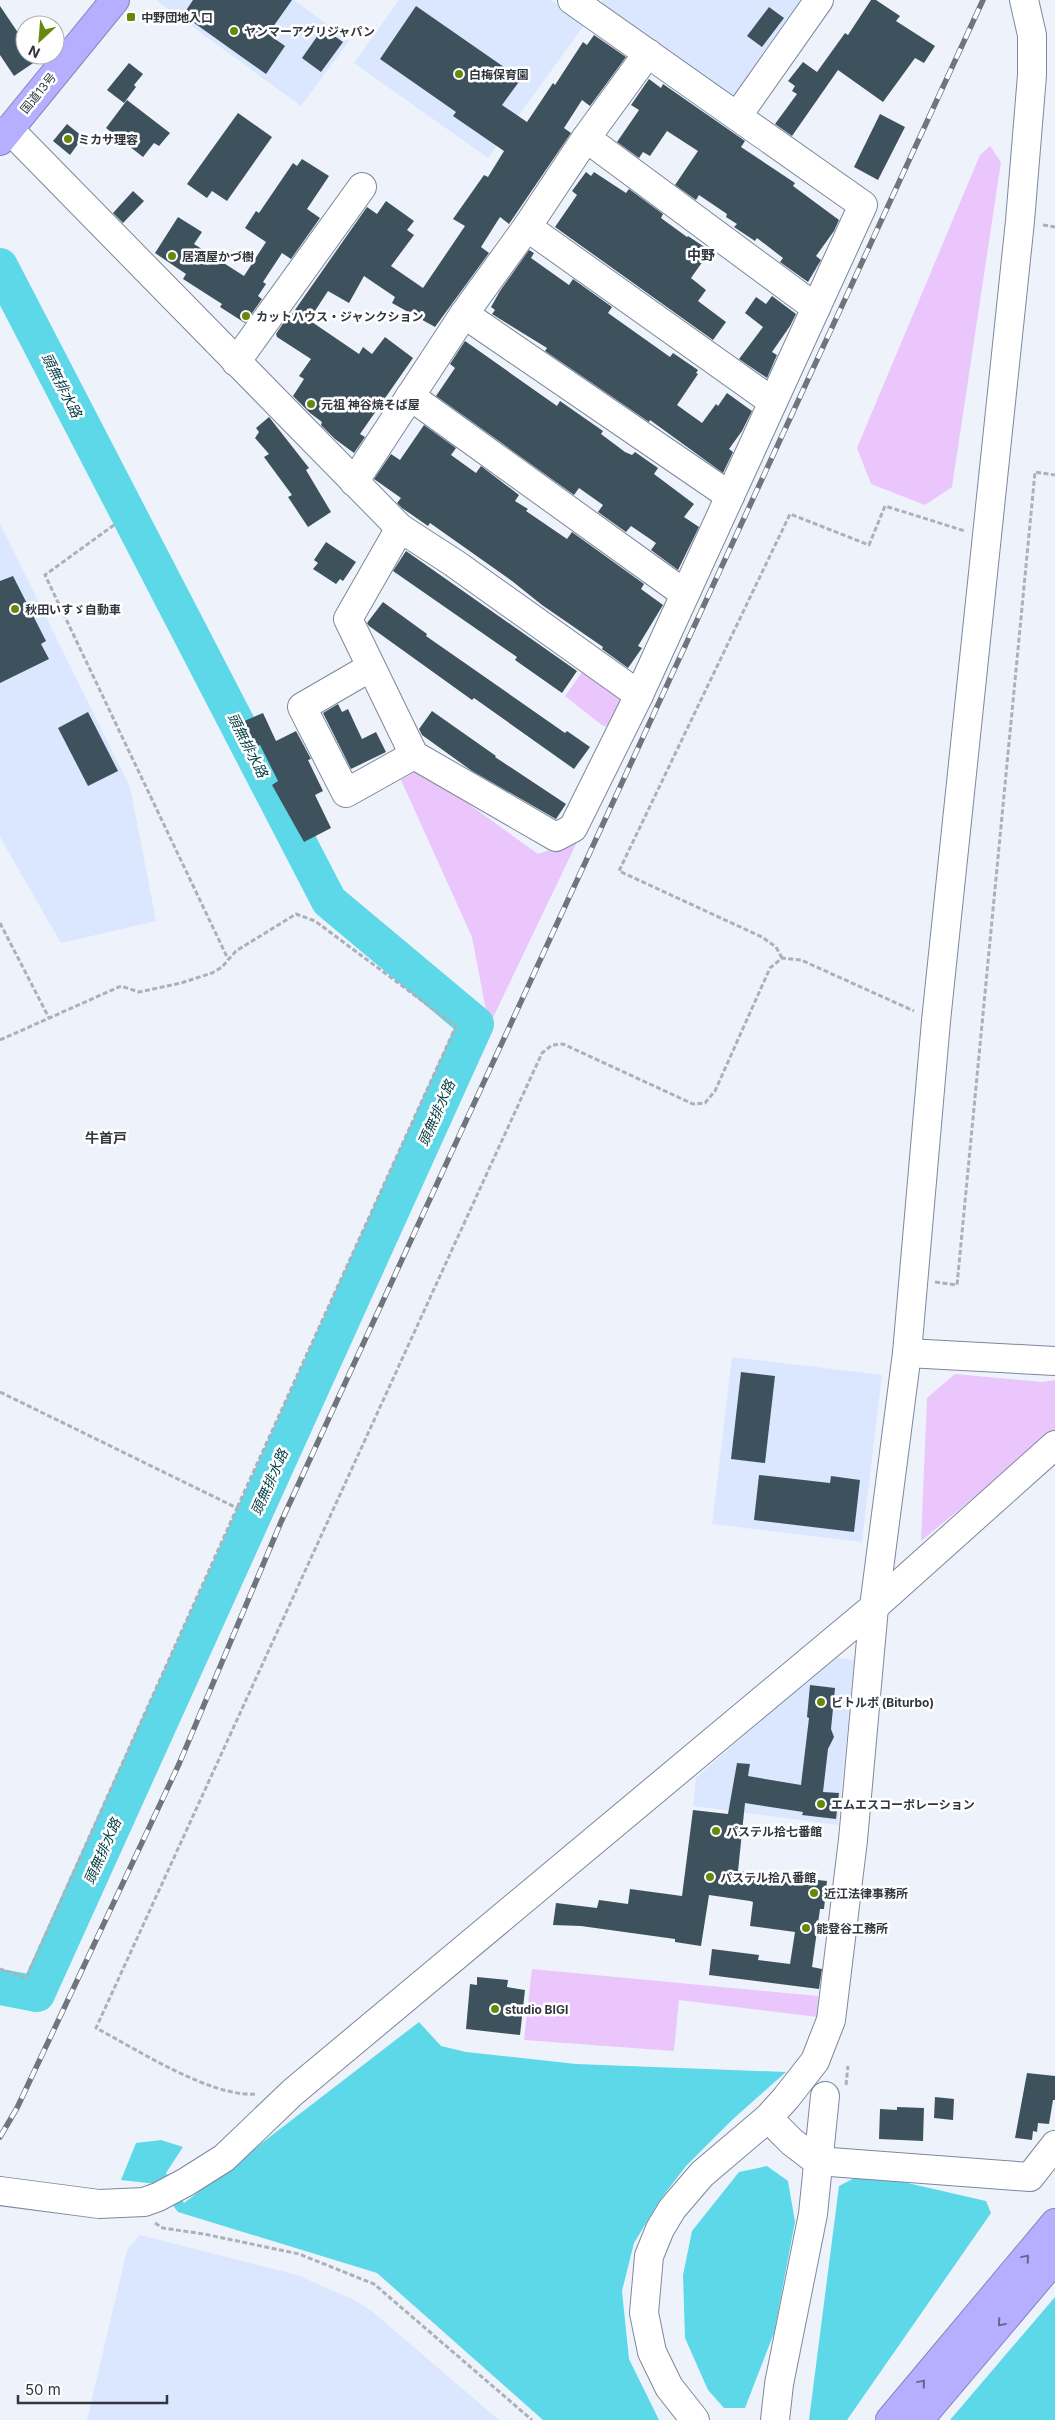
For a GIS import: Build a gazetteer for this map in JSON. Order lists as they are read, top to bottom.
{
  "streets": {
    "highway": ["国道13号"]
  },
  "districts": ["中野", "牛首戸"],
  "water": ["頭無排水路"],
  "places": {
    "transit": ["中野団地入口"],
    "other": [
      "ヤンマーアグリジャパン",
      "白梅保育園",
      "ミカサ理容",
      "居酒屋かづ樹",
      "カットハウス・ジャンクション",
      "元祖 神谷焼そば屋",
      "秋田いすゞ自動車",
      "ビトルボ (Biturbo)",
      "エムエスコーポレーション",
      "パステル拾七番館",
      "パステル拾八番館",
      "近江法律事務所",
      "能登谷工務所",
      "studio BIGI"
    ]
  },
  "scale_bar": "50 m",
  "north": "bottom left"
}
